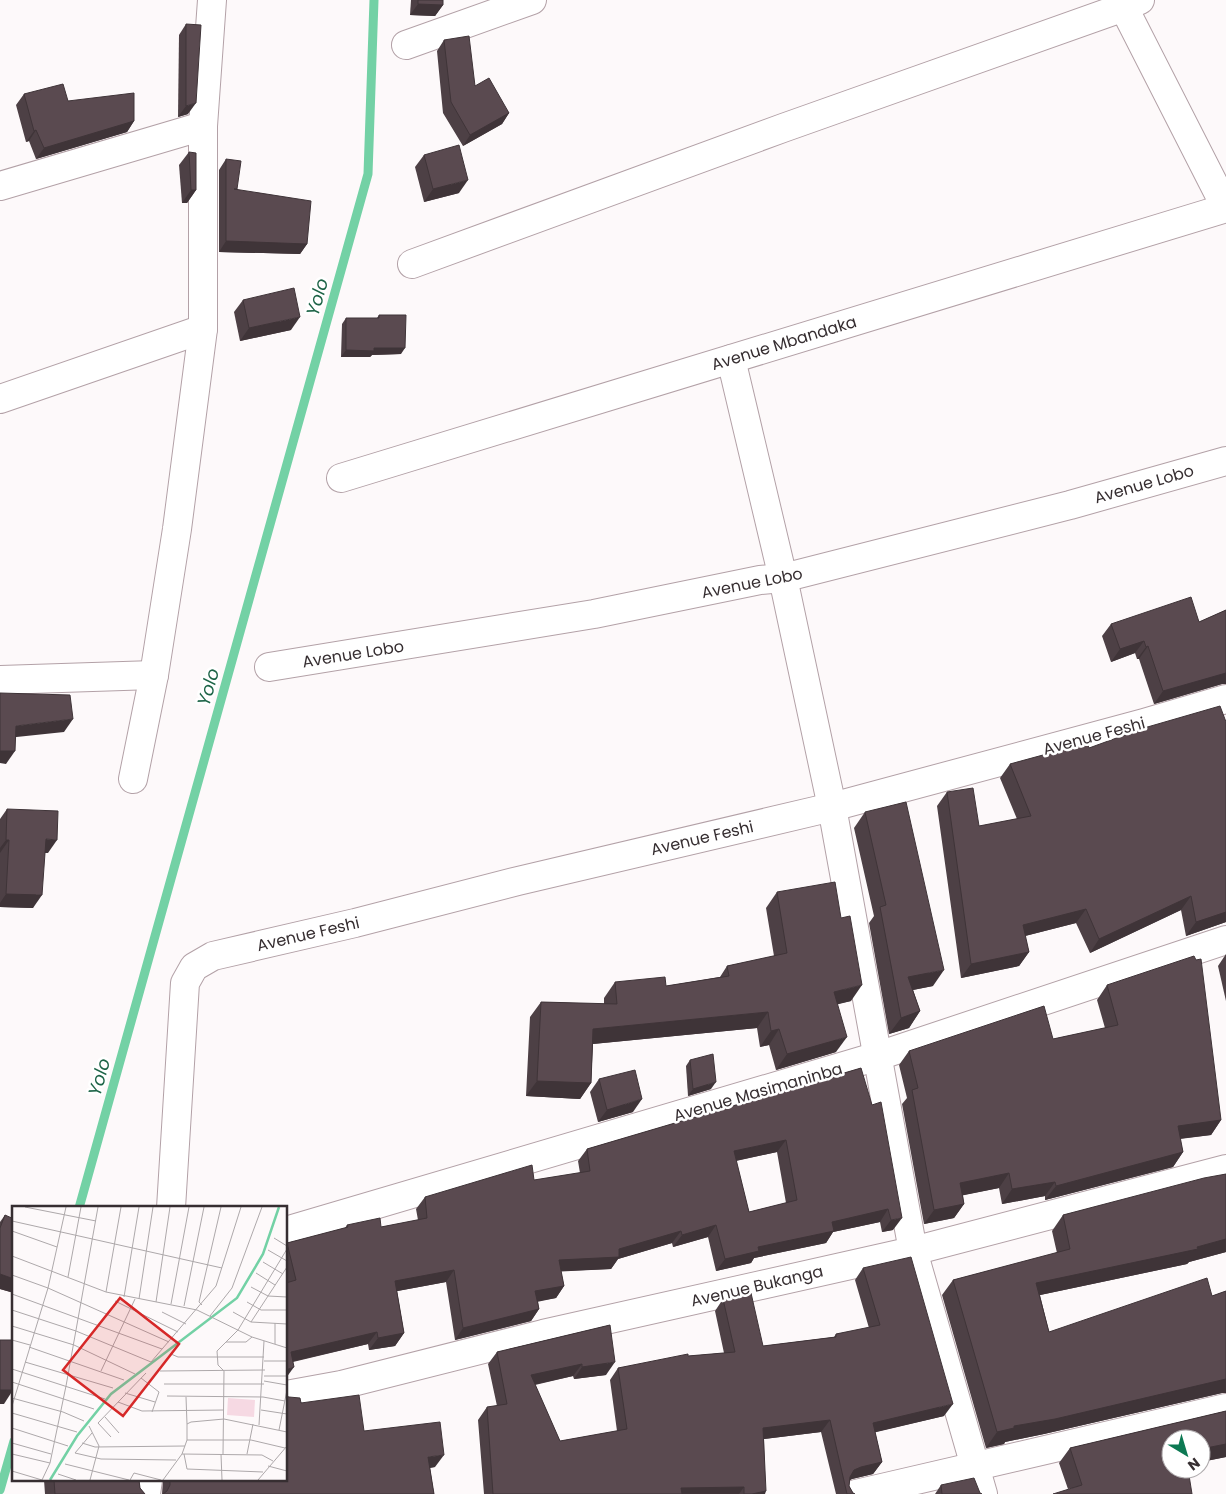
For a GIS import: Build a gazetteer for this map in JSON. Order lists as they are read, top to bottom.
{
  "streets": {
    "street": [
      "Avenue Mbandaka",
      "Avenue Lobo",
      "Avenue Feshi",
      "Avenue Masimaninba",
      "Avenue Bukanga"
    ]
  },
  "water": ["Yolo"],
  "north": "bottom right"
}
